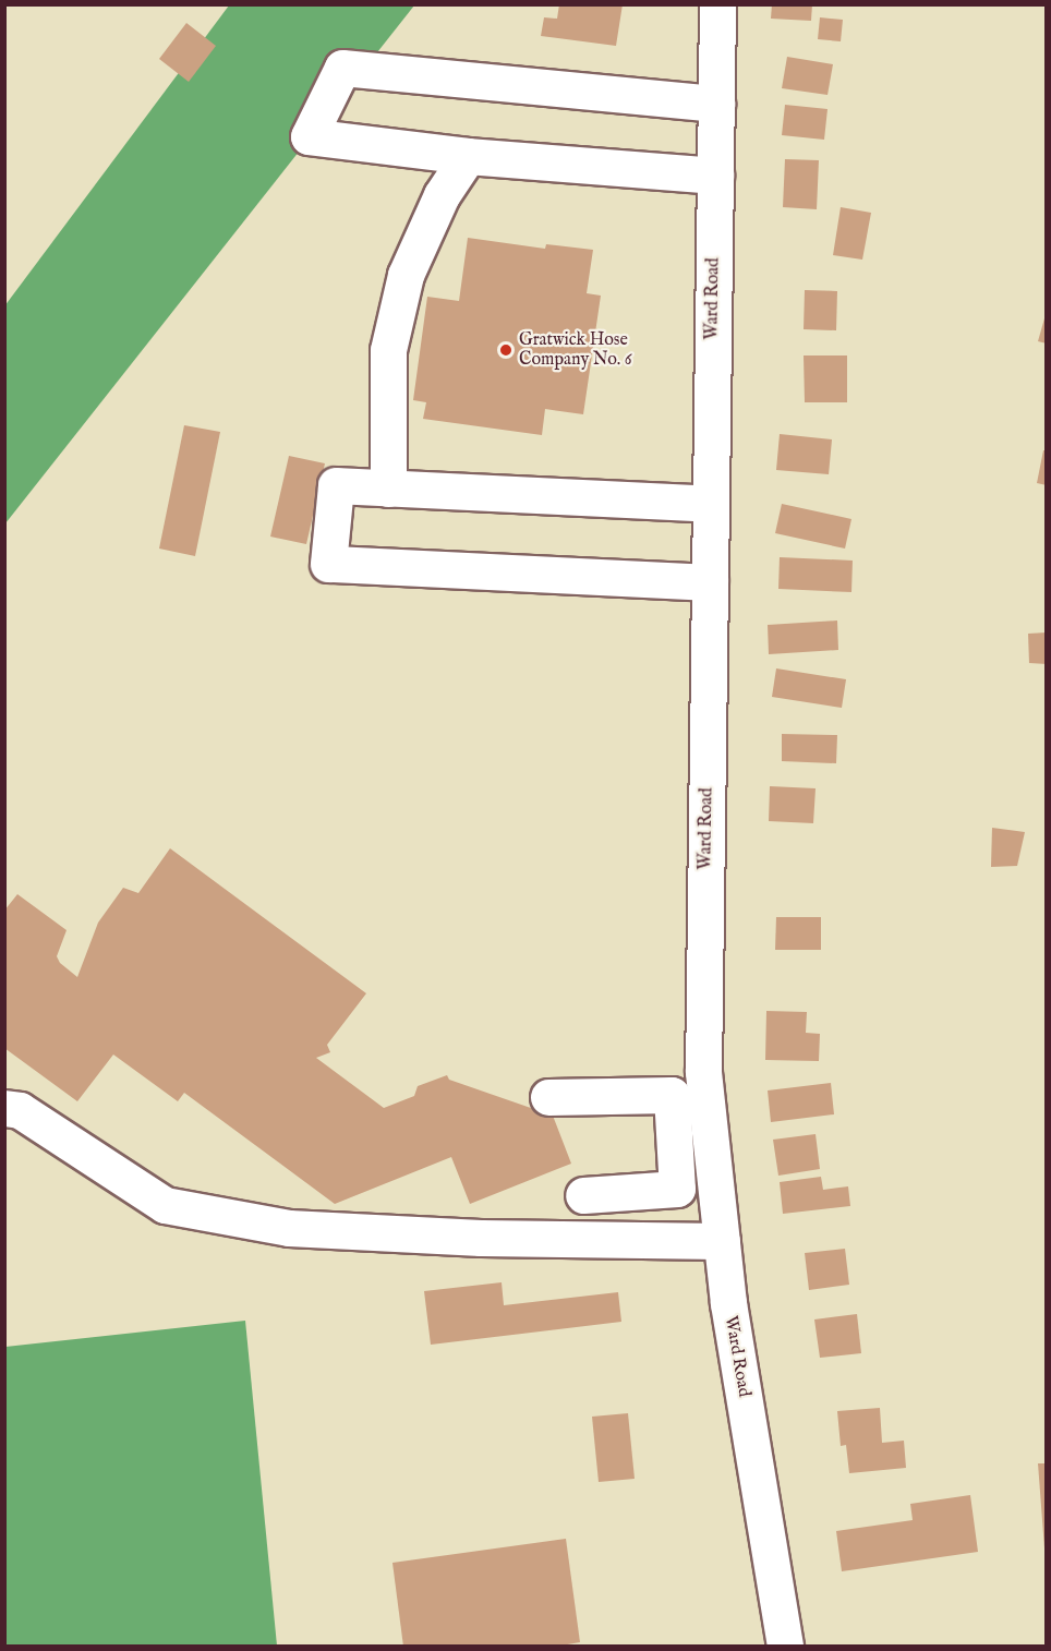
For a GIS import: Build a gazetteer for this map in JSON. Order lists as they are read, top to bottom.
{
  "streets": {
    "main road": ["Ward Road"]
  },
  "places": ["Gratwick Hose Company No. 6"]
}
